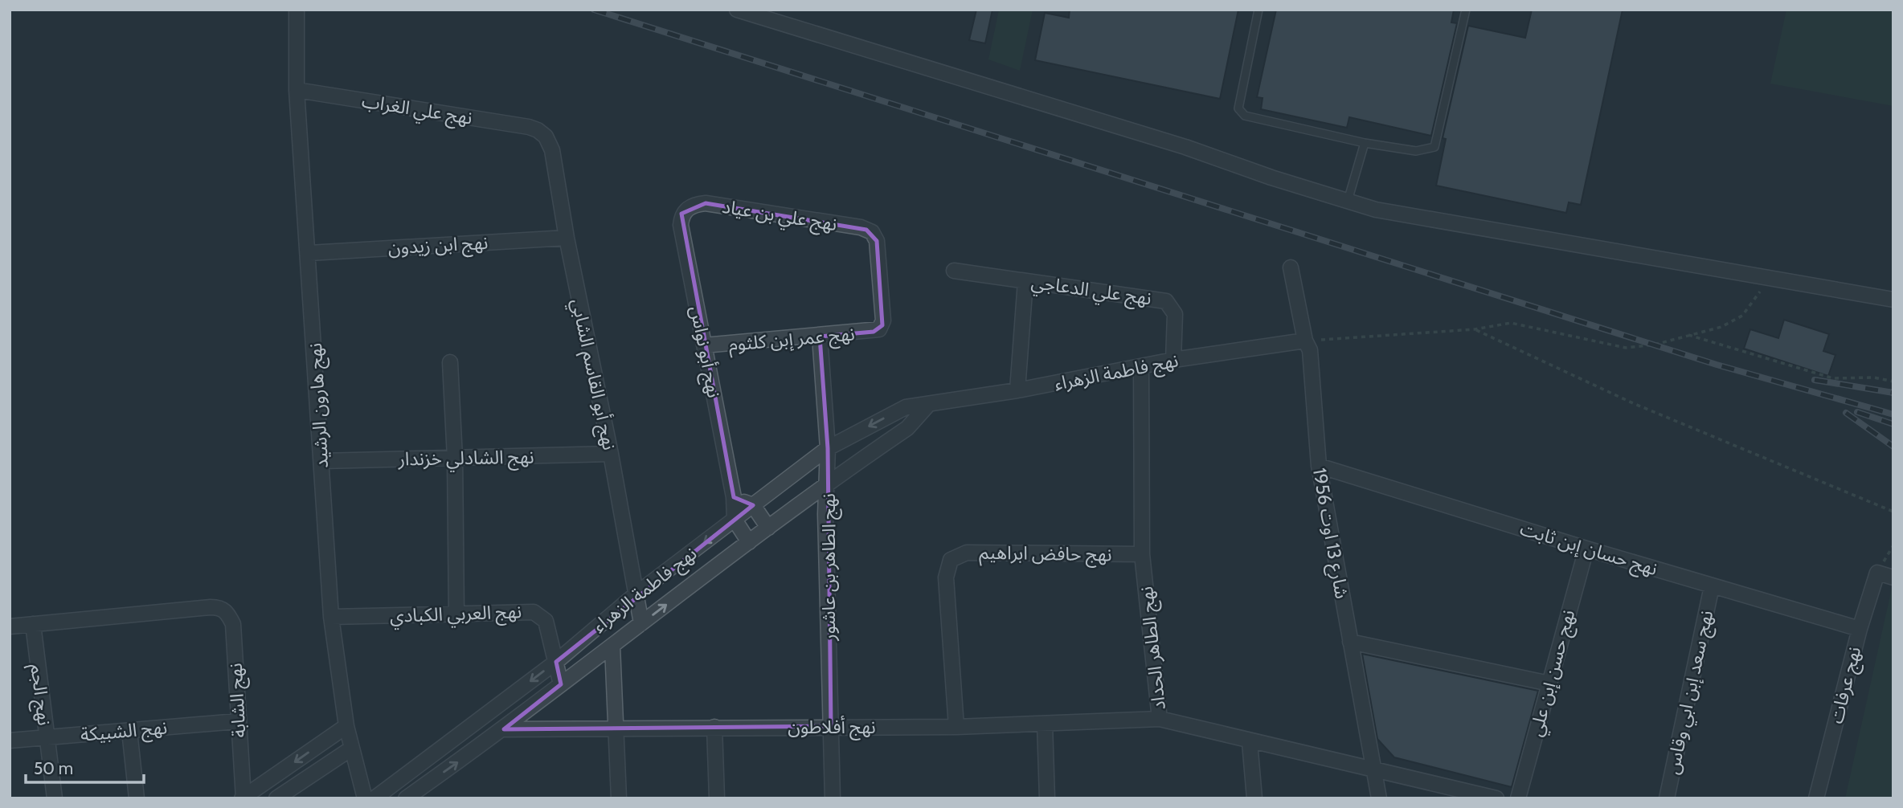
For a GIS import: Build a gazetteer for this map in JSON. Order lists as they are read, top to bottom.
{
  "streets": {
    "street": [
      "نهج علي الغراب",
      "نهج علي بن عياد",
      "نهج ابن زيدون",
      "نهج علي الدعاجي",
      "نهج عمر إبن كلثوم",
      "نهج أبو نواس",
      "نهج فاطمة الزهراء",
      "نهج أبو القاسم الشابي",
      "نهج هارون الرشيد",
      "نهج الشادلي خزندار",
      "شارع 13 اوت 1956",
      "نهج حسان إبن ثابت",
      "نهج حافض ابراهيم",
      "نهج الطاهر بن عاشور",
      "نهج العربي الكبادي",
      "نهج الطاهر الحداد",
      "نهج حسن إبن علي",
      "نهج عرفات",
      "نهج سعد إبن ابي وقاس",
      "نهج الجم",
      "نهج الشابة",
      "نهج أفلاطون",
      "نهج الشبيكة"
    ]
  },
  "crossings": [
    ["نهج علي الغراب", "نهج أبو القاسم الشابي"],
    ["نهج علي الغراب", "نهج هارون الرشيد"],
    ["نهج علي بن عياد", "نهج عمر إبن كلثوم"],
    ["نهج علي بن عياد", "نهج أبو نواس"],
    ["نهج ابن زيدون", "نهج أبو القاسم الشابي"],
    ["نهج ابن زيدون", "نهج هارون الرشيد"],
    ["نهج علي الدعاجي", "نهج فاطمة الزهراء"],
    ["نهج عمر إبن كلثوم", "نهج أبو نواس"],
    ["نهج عمر إبن كلثوم", "نهج الطاهر بن عاشور"],
    ["نهج أبو نواس", "نهج فاطمة الزهراء"],
    ["نهج فاطمة الزهراء", "نهج أبو القاسم الشابي"],
    ["نهج فاطمة الزهراء", "شارع 13 اوت 1956"],
    ["نهج فاطمة الزهراء", "نهج الطاهر بن عاشور"],
    ["نهج فاطمة الزهراء", "نهج العربي الكبادي"],
    ["نهج فاطمة الزهراء", "نهج الطاهر الحداد"],
    ["نهج فاطمة الزهراء", "نهج أفلاطون"],
    ["نهج أبو القاسم الشابي", "نهج الشادلي خزندار"],
    ["نهج هارون الرشيد", "نهج الشادلي خزندار"],
    ["نهج هارون الرشيد", "نهج العربي الكبادي"],
    ["شارع 13 اوت 1956", "نهج حسان إبن ثابت"],
    ["شارع 13 اوت 1956", "نهج الطاهر الحداد"],
    ["نهج حسان إبن ثابت", "نهج حسن إبن علي"],
    ["نهج حسان إبن ثابت", "نهج عرفات"],
    ["نهج حسان إبن ثابت", "نهج سعد إبن ابي وقاس"],
    ["نهج حافض ابراهيم", "نهج الطاهر الحداد"],
    ["نهج حافض ابراهيم", "نهج أفلاطون"],
    ["نهج الطاهر بن عاشور", "نهج أفلاطون"],
    ["نهج الطاهر الحداد", "نهج أفلاطون"],
    ["نهج الجم", "نهج الشابة"],
    ["نهج الجم", "نهج الشبيكة"],
    ["نهج الشابة", "نهج الشبيكة"]
  ],
  "scale_bar": "50 m"
}
